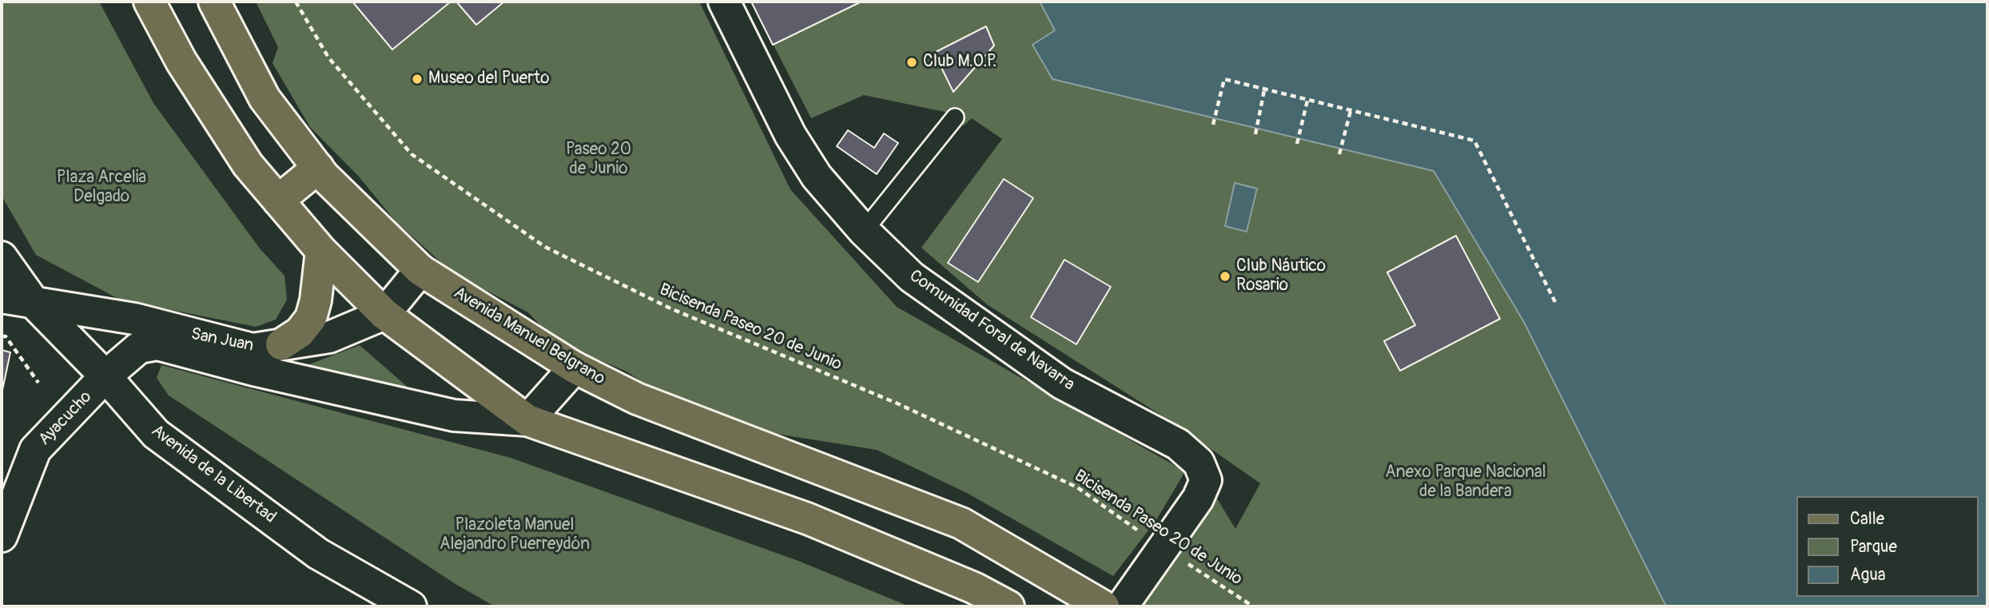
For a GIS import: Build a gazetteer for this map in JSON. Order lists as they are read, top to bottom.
{
  "streets": {
    "main road": [
      "Comunidad Foral de Navarra",
      "Avenida Manuel Belgrano",
      "San Juan",
      "Ayacucho",
      "Avenida de la Libertad"
    ],
    "path": ["Bicisenda Paseo 20 de Junio"]
  },
  "crossings": [
    ["Bicisenda Paseo 20 de Junio", "Comunidad Foral de Navarra"],
    ["Avenida Manuel Belgrano", "San Juan"],
    ["San Juan", "Ayacucho"],
    ["San Juan", "Avenida de la Libertad"],
    ["Ayacucho", "Avenida de la Libertad"]
  ],
  "parks": [
    "Paseo 20 de Junio",
    "Plaza Arcelia Delgado",
    "Anexo Parque Nacional de la Bandera",
    "Plazoleta Manuel Alejandro Puerreydón"
  ],
  "places": ["Club M.O.P.", "Museo del Puerto", "Club Náutico Rosario"],
  "legend": ["Calle", "Parque", "Agua"]
}
